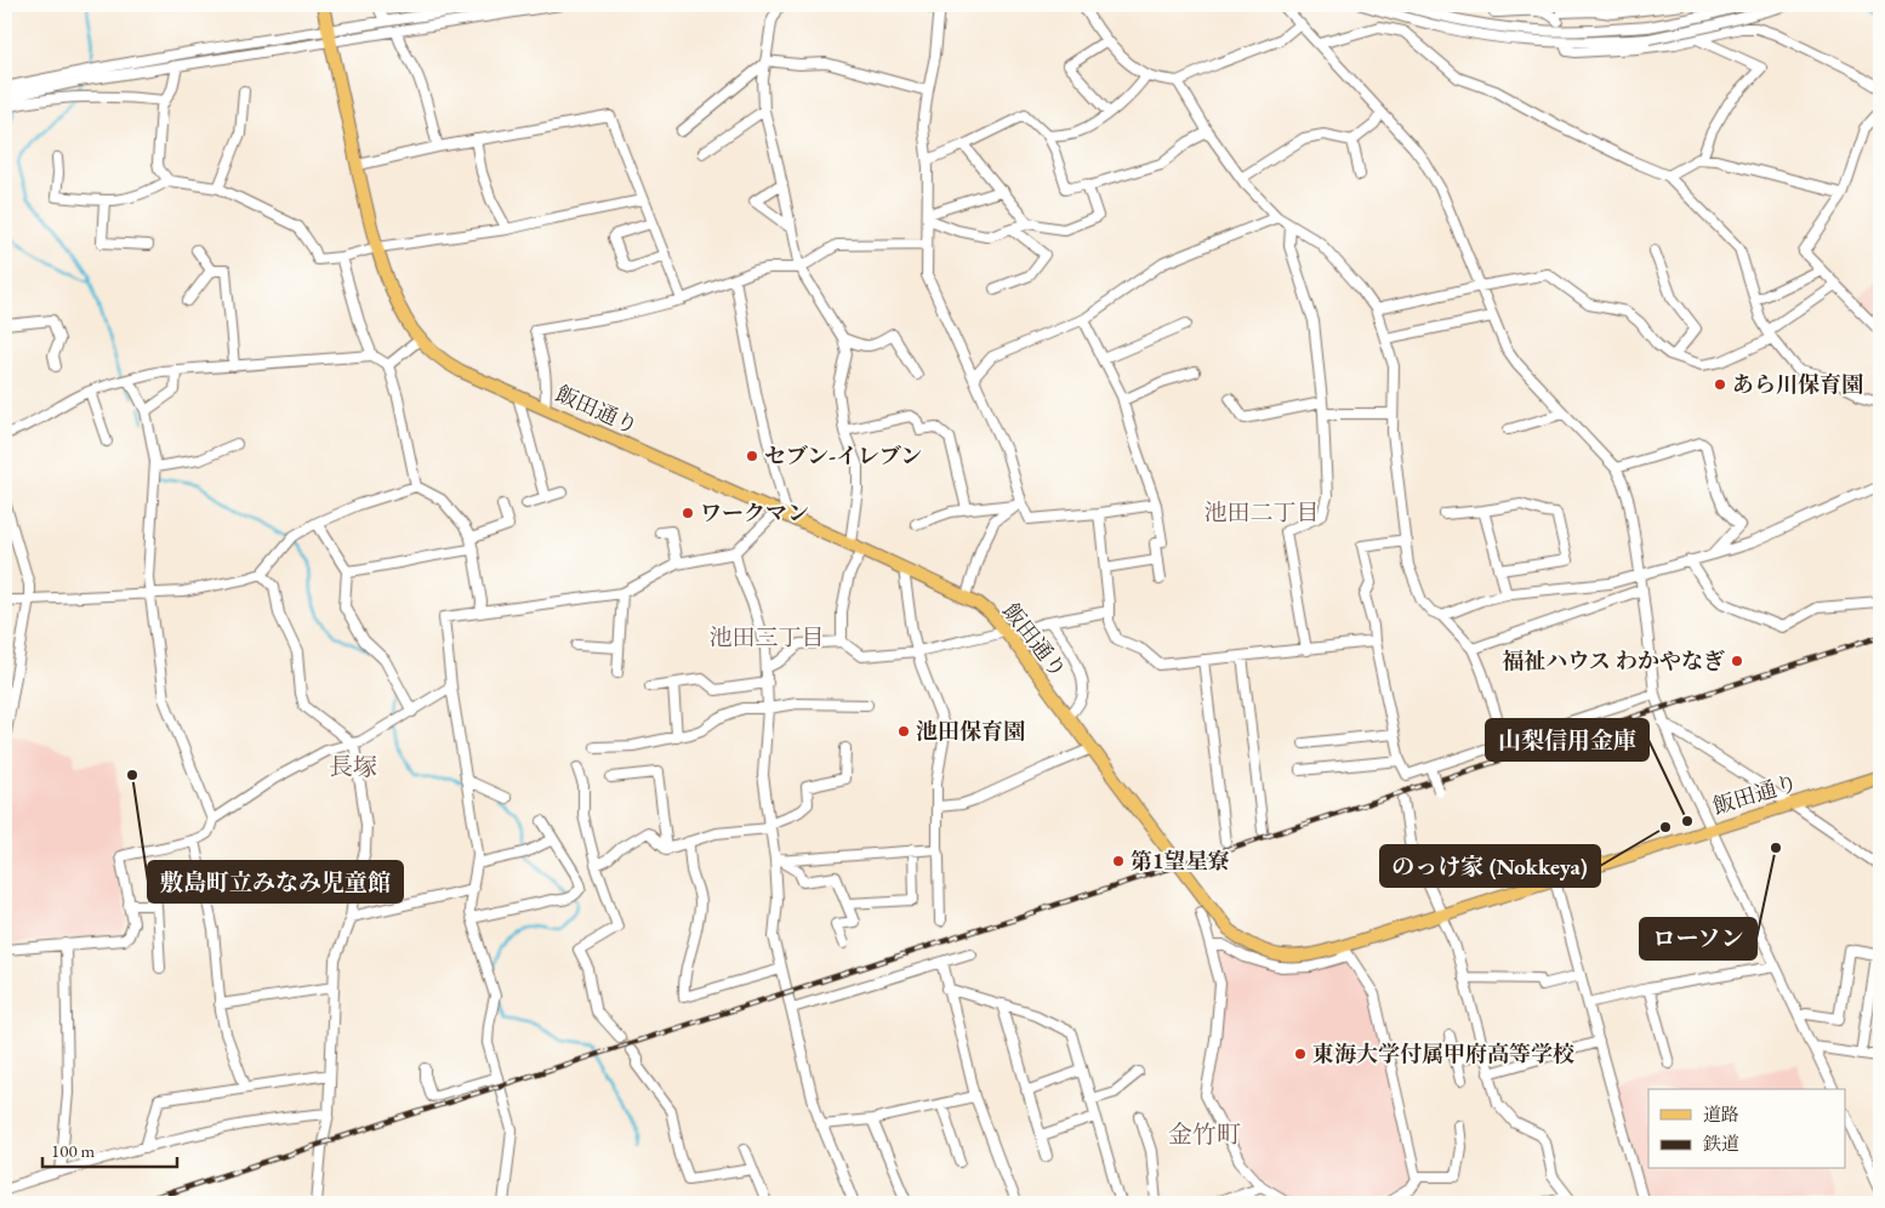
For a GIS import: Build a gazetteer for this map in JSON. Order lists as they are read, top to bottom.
{
  "streets": {
    "main road": ["飯田通り"]
  },
  "districts": [
    "池田二丁目",
    "池田三丁目",
    "長塚",
    "金竹町"
  ],
  "places": [
    "あら川保育園",
    "セブン-イレブン",
    "ワークマン",
    "福祉ハウス わかやなぎ",
    "池田保育園",
    "敷島町立みなみ児童館",
    "山梨信用金庫",
    "のっけ家 (Nokkeya)",
    "ローソン",
    "第1望星寮",
    "東海大学付属甲府高等学校"
  ],
  "legend": ["道路", "鉄道"],
  "scale_bar": "100 m"
}
